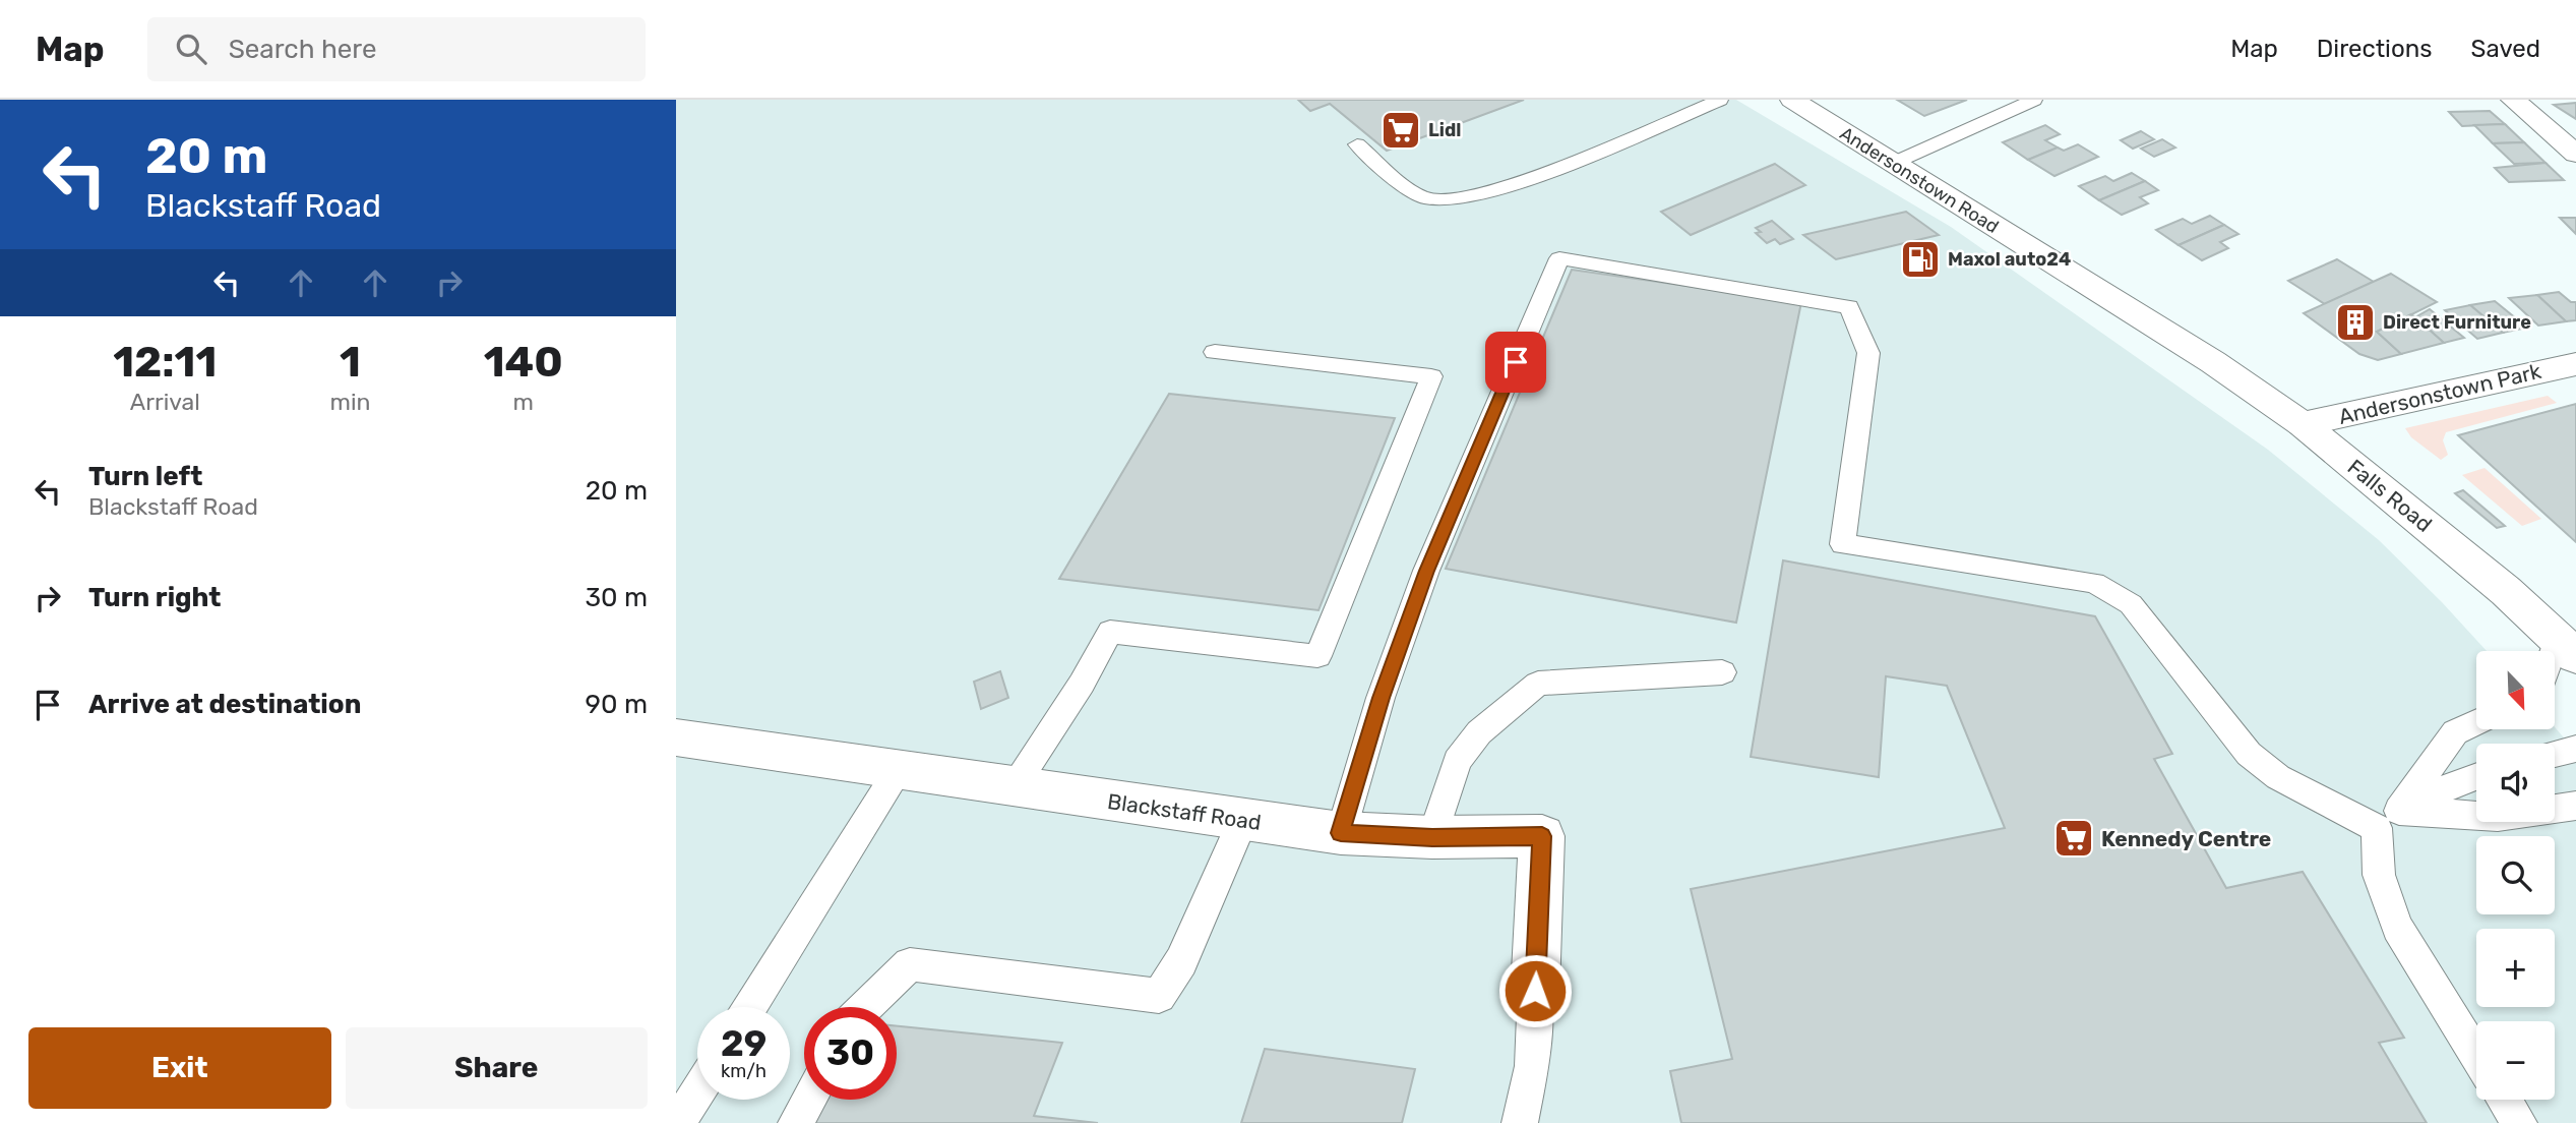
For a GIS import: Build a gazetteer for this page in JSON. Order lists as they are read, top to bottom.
{
  "streets": {
    "street": [
      "Andersonstown Road",
      "Andersonstown Park",
      "Falls Road",
      "Blackstaff Road"
    ]
  },
  "crossings": [
    ["Andersonstown Road", "Falls Road"],
    ["Andersonstown Park", "Falls Road"]
  ],
  "places": {
    "supermarket": ["Lidl", "Kennedy Centre"],
    "fuel station": ["Maxol auto24"],
    "building": ["Direct Furniture"]
  },
  "north": "bottom right",
  "page": {
    "header": "Map",
    "search": "Search here",
    "nav": ["Map", "Directions", "Saved"],
    "turn": ["20 m", "Blackstaff Road"],
    "eta": [
      "12:11",
      "Arrival",
      "1",
      "min",
      "140",
      "m"
    ],
    "list": [
      {
        "name": "Turn left",
        "note": "Blackstaff Road",
        "value": "20 m"
      },
      {
        "name": "Turn right",
        "value": "30 m"
      },
      {
        "name": "Arrive at destination",
        "value": "90 m"
      }
    ],
    "map_buttons": ["+", "−"],
    "speed": "29 km/h",
    "limit": "30",
    "buttons": ["Exit", "Share"]
  }
}
